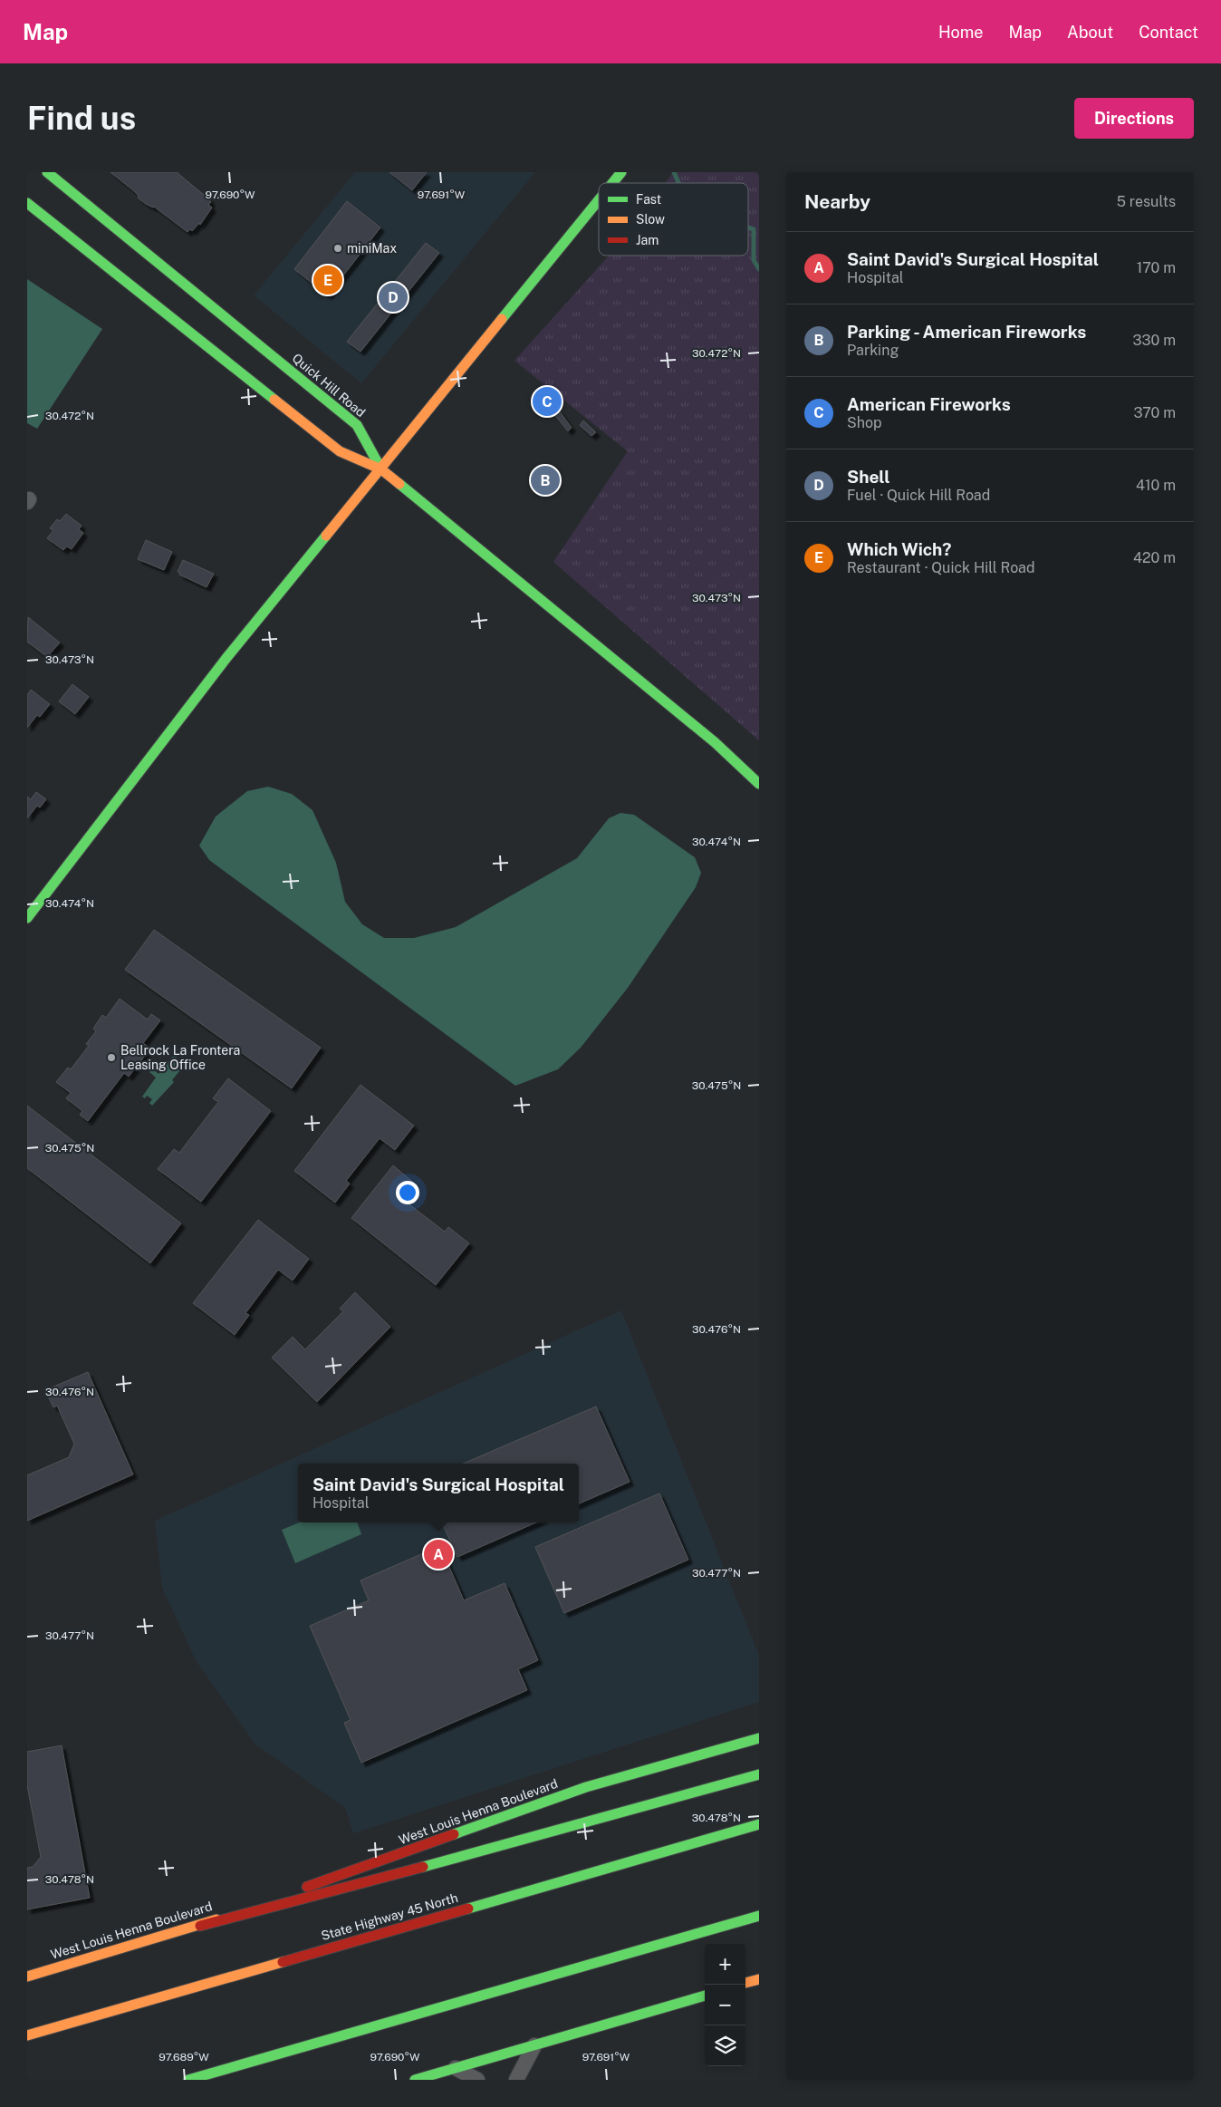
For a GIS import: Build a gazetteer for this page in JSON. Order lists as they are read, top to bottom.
{
  "streets": {
    "main road": ["Quick Hill Road", "West Louis Henna Boulevard", "State Highway 45 North"]
  },
  "places": ["miniMax", "Bellrock La Frontera Leasing Office"],
  "legend": ["Fast", "Slow", "Jam"],
  "page": {
    "header": "Map",
    "nav": [
      "Home",
      "Map",
      "About",
      "Contact"
    ],
    "buttons": "Directions",
    "title": "Find us",
    "heading": ["Nearby", "5 results"],
    "list": [
      {
        "mark": "A",
        "name": "Saint David's Surgical Hospital",
        "note": "Hospital",
        "value": "170 m"
      },
      {
        "mark": "B",
        "name": "Parking - American Fireworks",
        "note": "Parking",
        "value": "330 m"
      },
      {
        "mark": "C",
        "name": "American Fireworks",
        "note": "Shop",
        "value": "370 m"
      },
      {
        "mark": "D",
        "name": "Shell",
        "note": "Fuel · Quick Hill Road",
        "value": "410 m"
      },
      {
        "mark": "E",
        "name": "Which Wich?",
        "note": "Restaurant · Quick Hill Road",
        "value": "420 m"
      }
    ],
    "pins": [
      "E",
      "D",
      "C",
      "B",
      "A"
    ],
    "popup": ["Saint David's Surgical Hospital", "Hospital"],
    "map_buttons": ["+", "−"]
  },
  "coordinates": [
    "97.690°W",
    "97.691°W",
    "30.472°N",
    "30.473°N",
    "30.474°N",
    "30.475°N",
    "30.476°N",
    "30.477°N",
    "30.478°N",
    "97.689°W"
  ]
}
